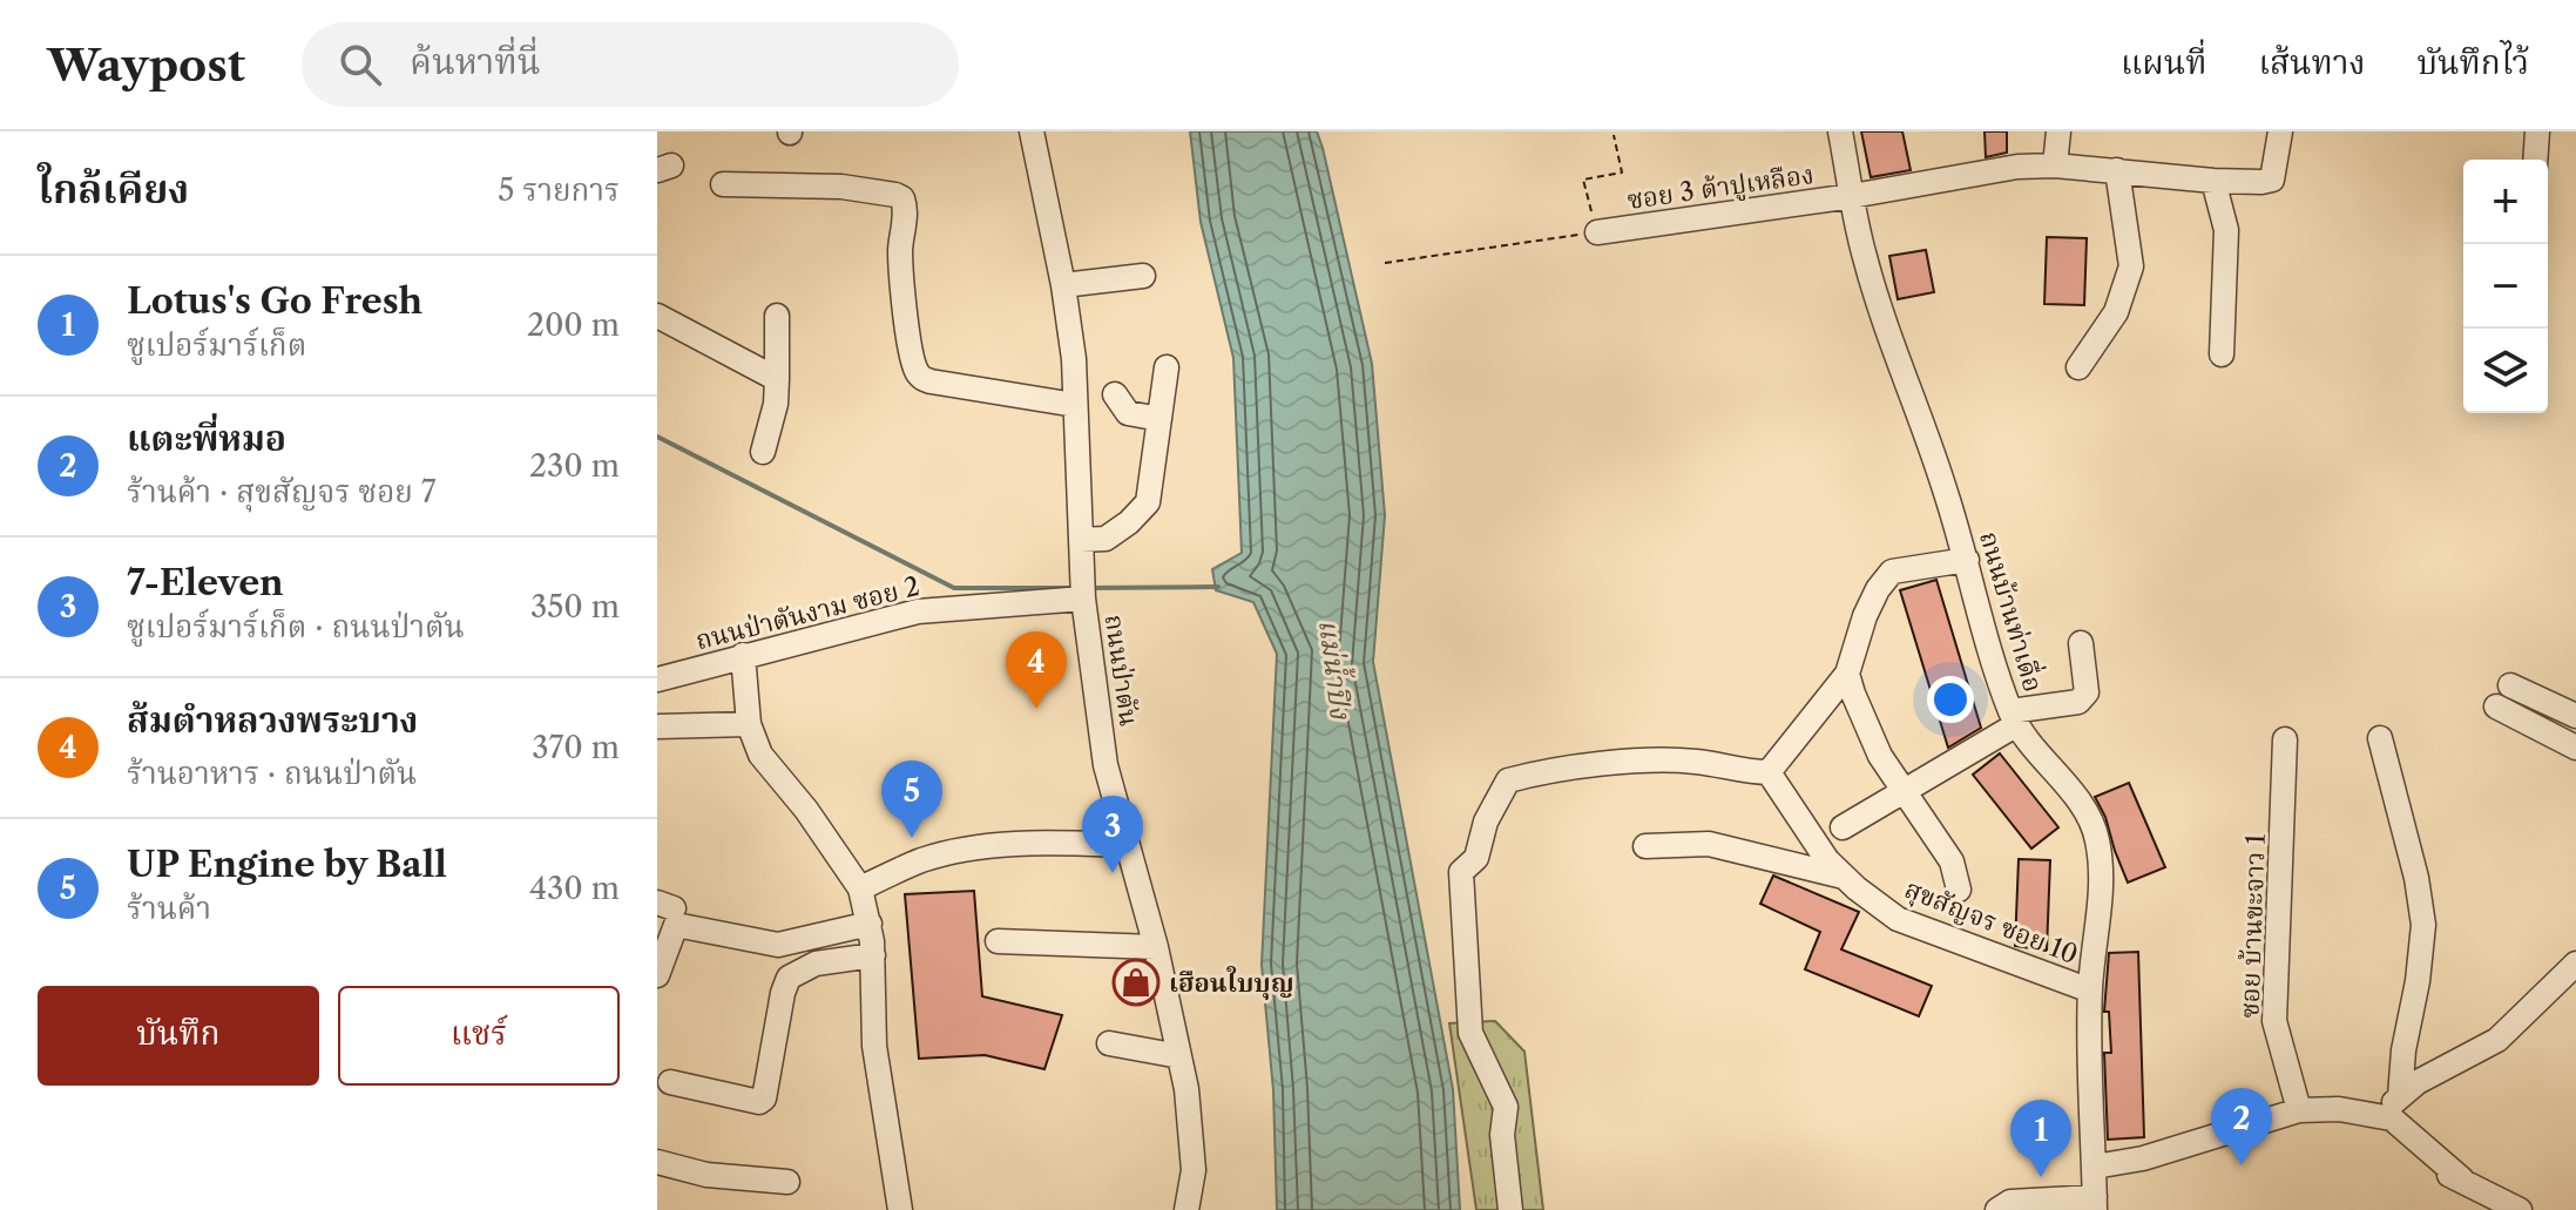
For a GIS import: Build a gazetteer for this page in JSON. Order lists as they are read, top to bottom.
{
  "streets": {
    "street": [
      "ซอย 3 ต้าปูเหลือง",
      "ถนนบ้านท่าเดื่อ",
      "ถนนป่าตันงาม ซอย 2",
      "ถนนป่าตัน",
      "สุขสัญจร ซอย 10",
      "ซอย บ้านขะจาว 1"
    ]
  },
  "crossings": [
    ["ซอย 3 ต้าปูเหลือง", "ถนนบ้านท่าเดื่อ"],
    ["ถนนบ้านท่าเดื่อ", "สุขสัญจร ซอย 10"],
    ["ถนนป่าตันงาม ซอย 2", "ถนนป่าตัน"]
  ],
  "water": ["แม่น้ำปิง"],
  "places": {
    "shop": ["เฮือนใบบุญ"]
  },
  "page": {
    "header": "Waypost",
    "search": "ค้นหาที่นี่",
    "nav": ["แผนที่", "เส้นทาง", "บันทึกไว้"],
    "heading": ["ใกล้เคียง", "5 รายการ"],
    "map_buttons": ["+", "−"],
    "list": [
      {
        "mark": "1",
        "name": "Lotus's Go Fresh",
        "note": "ซูเปอร์มาร์เก็ต",
        "value": "200 m"
      },
      {
        "mark": "2",
        "name": "แตะพี่หมอ",
        "note": "ร้านค้า · สุขสัญจร ซอย 7",
        "value": "230 m"
      },
      {
        "mark": "3",
        "name": "7-Eleven",
        "note": "ซูเปอร์มาร์เก็ต · ถนนป่าตัน",
        "value": "350 m"
      },
      {
        "mark": "4",
        "name": "ส้มตำหลวงพระบาง",
        "note": "ร้านอาหาร · ถนนป่าตัน",
        "value": "370 m"
      },
      {
        "mark": "5",
        "name": "UP Engine by Ball",
        "note": "ร้านค้า",
        "value": "430 m"
      }
    ],
    "pins": [
      "4",
      "5",
      "3",
      "2",
      "1"
    ],
    "buttons": ["บันทึก", "แชร์"]
  }
}
